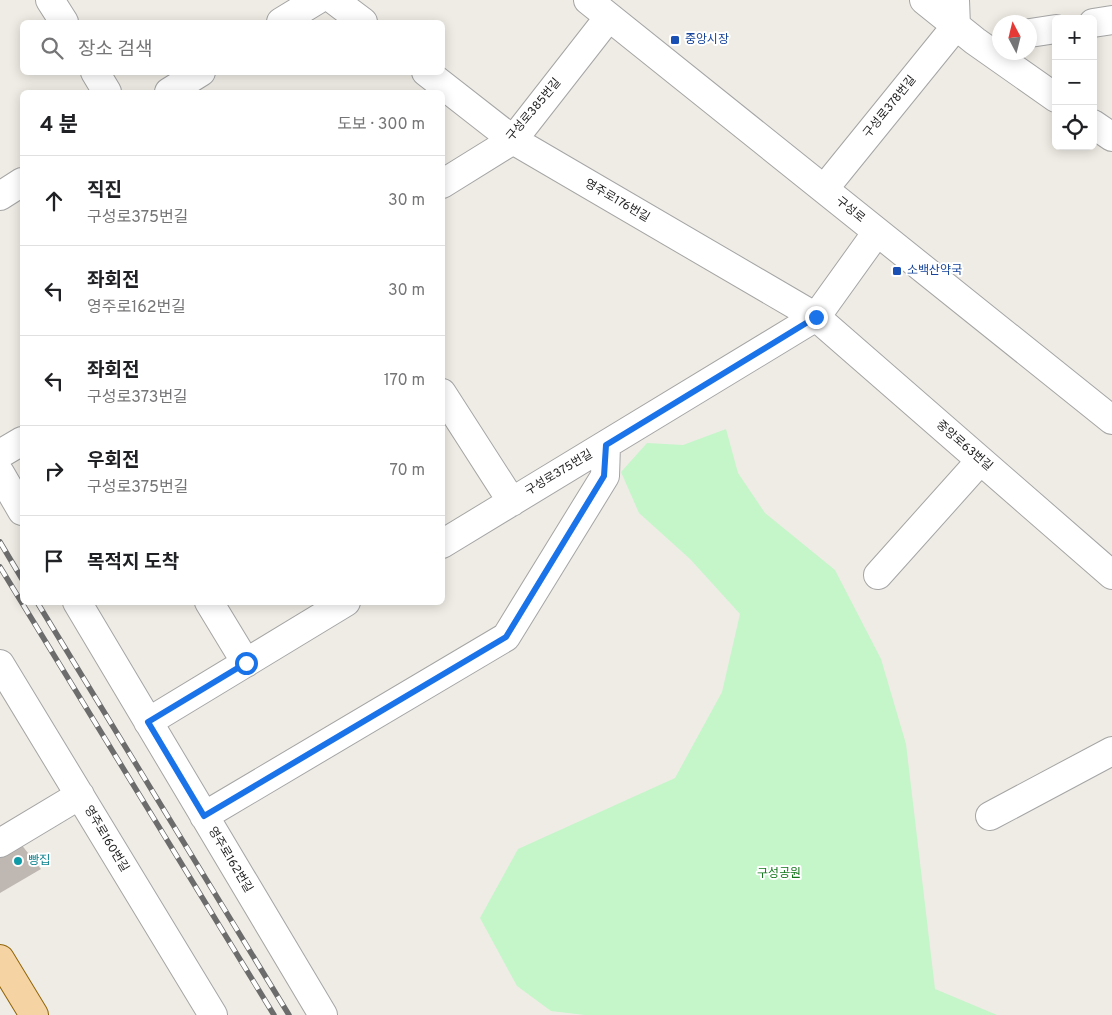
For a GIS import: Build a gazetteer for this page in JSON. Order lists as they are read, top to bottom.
{
  "streets": {
    "street": [
      "구성로378번길",
      "구성로385번길",
      "영주로176번길",
      "구성로",
      "중앙로63번길",
      "구성로375번길",
      "영주로160번길",
      "영주로162번길"
    ]
  },
  "crossings": [
    ["구성로378번길", "구성로"],
    ["구성로385번길", "영주로176번길"],
    ["구성로385번길", "구성로"],
    ["영주로176번길", "중앙로63번길"],
    ["영주로176번길", "구성로375번길"],
    ["구성로", "구성로375번길"],
    ["중앙로63번길", "구성로375번길"]
  ],
  "parks": ["구성공원"],
  "places": {
    "transit": ["중앙시장", "소백산약국"],
    "other": ["빵집"]
  },
  "north": "top",
  "page": {
    "map_buttons": ["+", "−"],
    "search": "장소 검색",
    "heading": ["4 분", "도보 · 300 m"],
    "list": [
      ["직진", "구성로375번길", "30 m"],
      ["좌회전", "영주로162번길", "30 m"],
      ["좌회전", "구성로373번길", "170 m"],
      ["우회전", "구성로375번길", "70 m"],
      "목적지 도착"
    ]
  }
}
